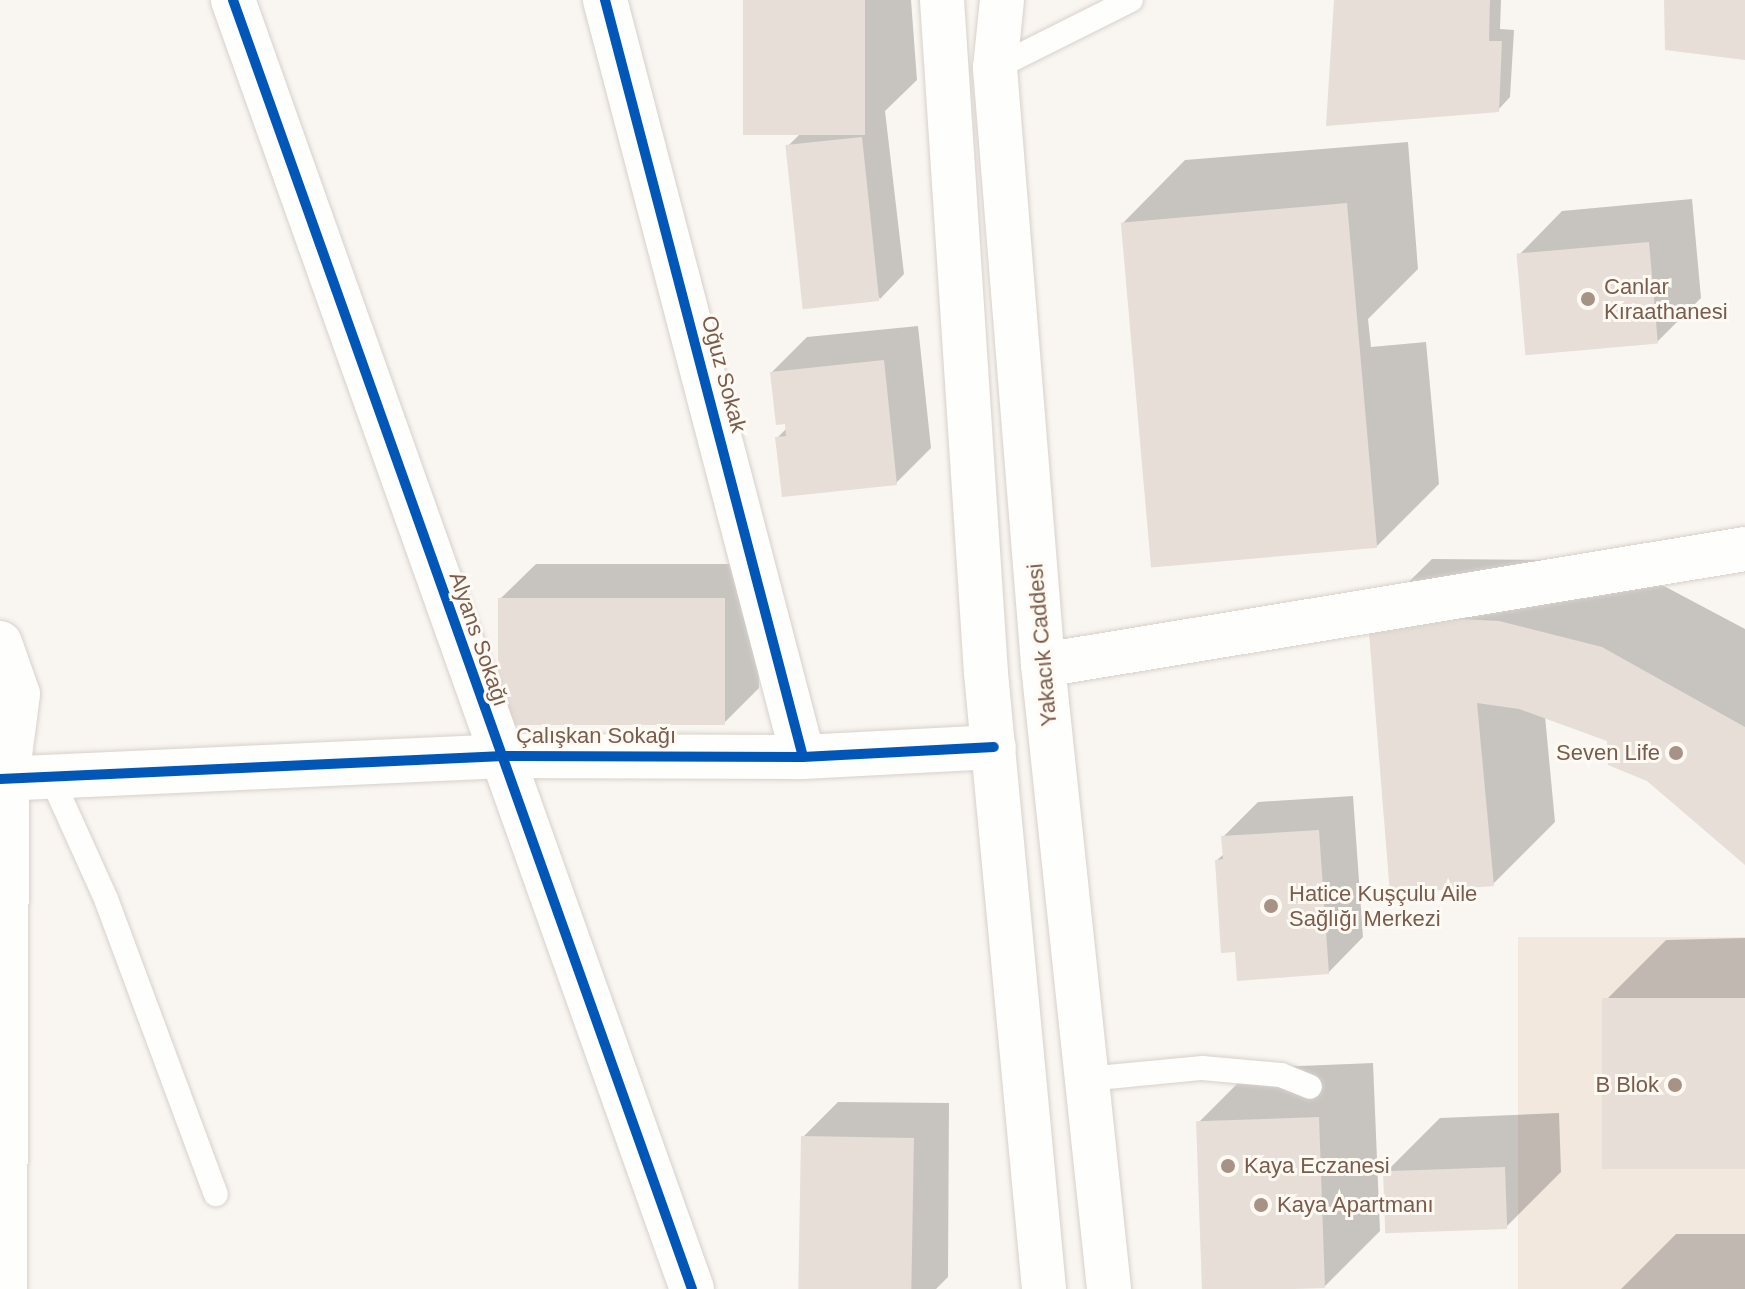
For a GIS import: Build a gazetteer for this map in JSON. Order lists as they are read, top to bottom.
{
  "streets": {
    "street": [
      "Oğuz Sokak",
      "Alyans Sokağı",
      "Yakacık Caddesi",
      "Çalışkan Sokağı"
    ]
  },
  "crossings": [
    ["Oğuz Sokak", "Çalışkan Sokağı"],
    ["Alyans Sokağı", "Çalışkan Sokağı"]
  ],
  "places": [
    "Canlar Kıraathanesi",
    "Seven Life",
    "Hatice Kuşçulu Aile Sağlığı Merkezi",
    "B Blok",
    "Kaya Eczanesi",
    "Kaya Apartmanı"
  ]
}
